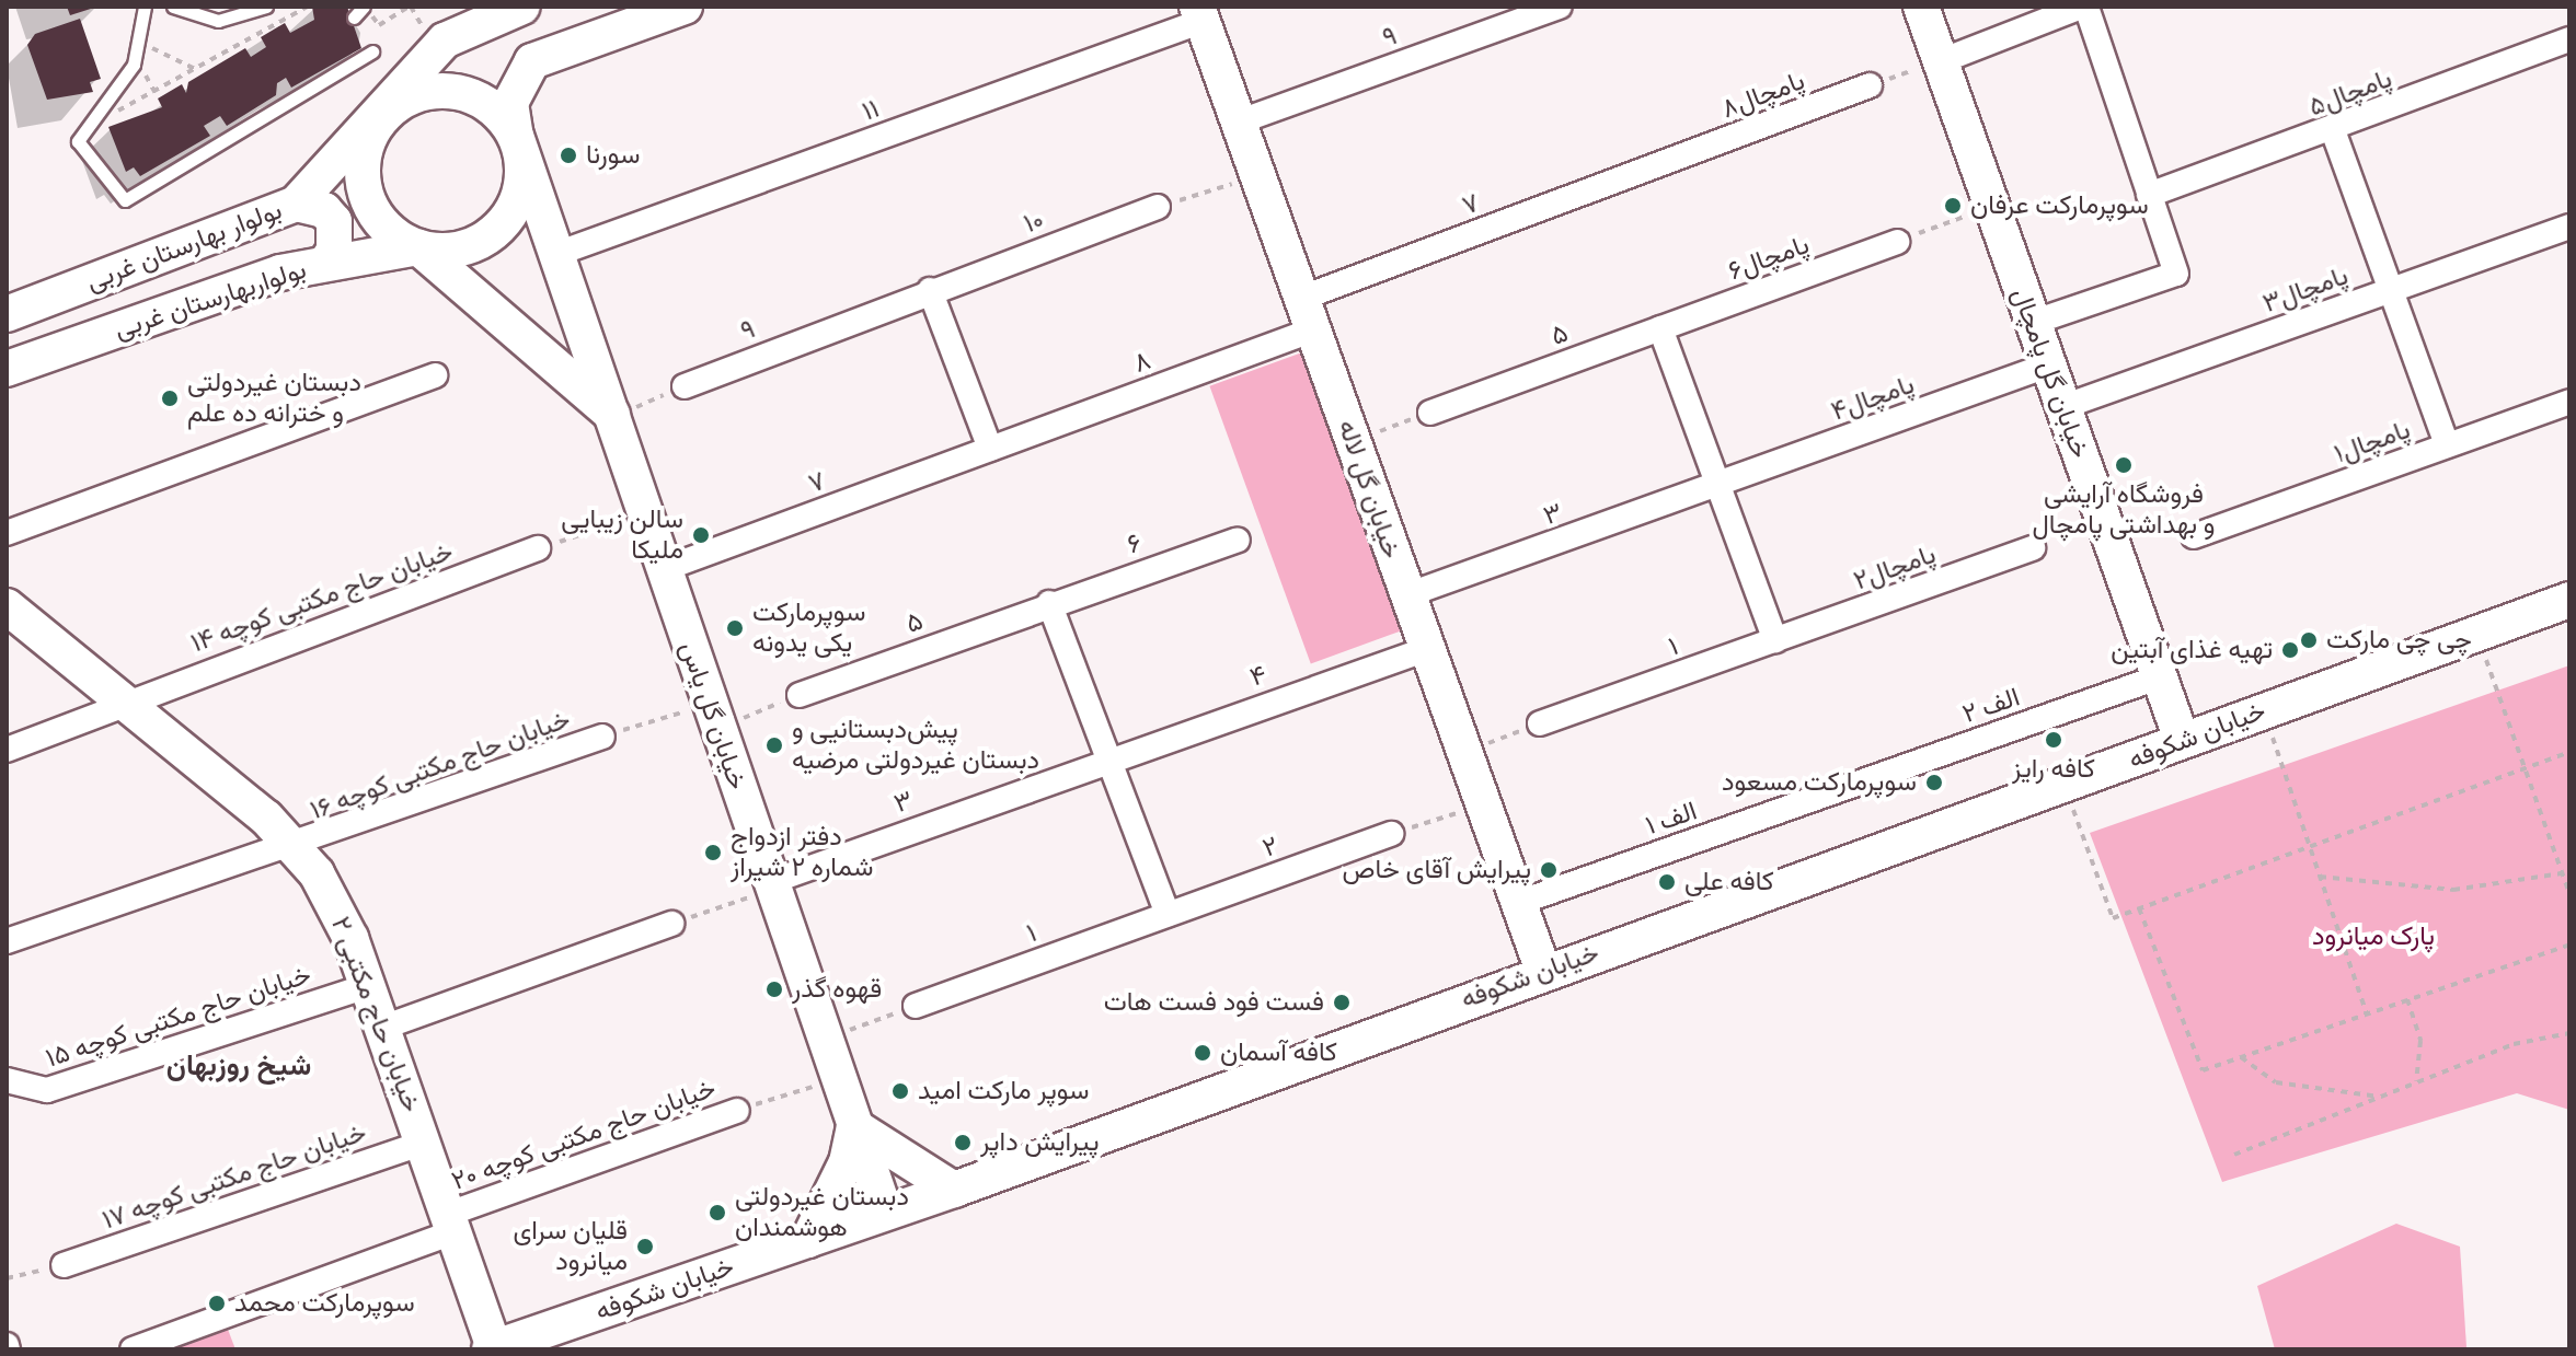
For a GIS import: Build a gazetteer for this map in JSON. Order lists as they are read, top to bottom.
{
  "streets": {
    "street": [
      "۹",
      "پامچال۵",
      "پامچال۸",
      "۱۱",
      "۷",
      "۱۰",
      "بولوار بهارستان غربی",
      "پامچال۶",
      "پامچال۳",
      "بولواربهارستان غربی",
      "۵",
      "۸",
      "خیابان گل پامچال",
      "پامچال۴",
      "پامچال۱",
      "خیابان گل لاله",
      "۳",
      "۶",
      "پامچال۲",
      "خیابان حاج مکتبی کوچه ۱۴",
      "۱",
      "۴",
      "۲ الف",
      "خیابان گل یاس",
      "خیابان شکوفه",
      "خیابان حاج مکتبی کوچه ۱۶",
      "۱ الف",
      "۲",
      "خیابان حاج مکتبی ۲",
      "خیابان حاج مکتبی کوچه ۱۵",
      "خیابان حاج مکتبی کوچه ۲۰",
      "خیابان حاج مکتبی کوچه ۱۷"
    ]
  },
  "crossings": [
    ["۹", "۱۰"],
    ["۹", "خیابان گل لاله"],
    ["پامچال۸", "۷"],
    ["۱۱", "خیابان گل لاله"],
    ["۱۱", "خیابان گل یاس"],
    ["۷", "۸"],
    ["۷", "خیابان گل لاله"],
    ["۷", "خیابان گل یاس"],
    ["بولوار بهارستان غربی", "بولواربهارستان غربی"],
    ["بولوار بهارستان غربی", "خیابان گل یاس"],
    ["پامچال۶", "۵"],
    ["پامچال۳", "خیابان گل پامچال"],
    ["بولواربهارستان غربی", "خیابان گل یاس"],
    ["۵", "۶"],
    ["۸", "خیابان گل لاله"],
    ["خیابان گل پامچال", "پامچال۴"],
    ["خیابان گل پامچال", "۲ الف"],
    ["خیابان گل پامچال", "خیابان شکوفه"],
    ["پامچال۴", "۳"],
    ["خیابان گل لاله", "۳"],
    ["خیابان گل لاله", "۴"],
    ["خیابان گل لاله", "خیابان شکوفه"],
    ["خیابان گل لاله", "۱ الف"],
    ["۳", "۴"],
    ["۳", "خیابان گل یاس"],
    ["پامچال۲", "۱"],
    ["خیابان حاج مکتبی کوچه ۱۴", "خیابان حاج مکتبی ۲"],
    ["۱", "۲"],
    ["۲ الف", "۱ الف"],
    ["خیابان گل یاس", "خیابان شکوفه"],
    ["خیابان شکوفه", "خیابان حاج مکتبی ۲"],
    ["خیابان حاج مکتبی کوچه ۱۶", "خیابان حاج مکتبی ۲"],
    ["خیابان حاج مکتبی ۲", "خیابان حاج مکتبی کوچه ۱۵"],
    ["خیابان حاج مکتبی ۲", "خیابان حاج مکتبی کوچه ۲۰"],
    ["خیابان حاج مکتبی ۲", "خیابان حاج مکتبی کوچه ۱۷"]
  ],
  "districts": ["شیخ روزبهان"],
  "parks": ["پارک میانرود"],
  "places": [
    "سورنا",
    "سوپرمارکت عرفان",
    "دبستان غیردولتی و خترانه ده علم",
    "فروشگاه آرایشی و بهداشتی پامچال",
    "سالن زیبایی ملیکا",
    "سوپرمارکت یکی یدونه",
    "چی چی مارکت",
    "تهیه غذای آبتین",
    "کافه رایز",
    "پیش‌دبستانیی و دبستان غیردولتی مرضیه",
    "سوپرمارکت مسعود",
    "دفتر ازدواج شماره ۲ شیراز",
    "پیرایش آقای خاص",
    "کافه علی",
    "قهوه گذر",
    "فست فود فست هات",
    "کافه آسمان",
    "سوپر مارکت امید",
    "پیرایش داپر",
    "دبستان غیردولتی هوشمندان",
    "قلیان سرای میانرود",
    "سوپرمارکت محمد"
  ]
}
